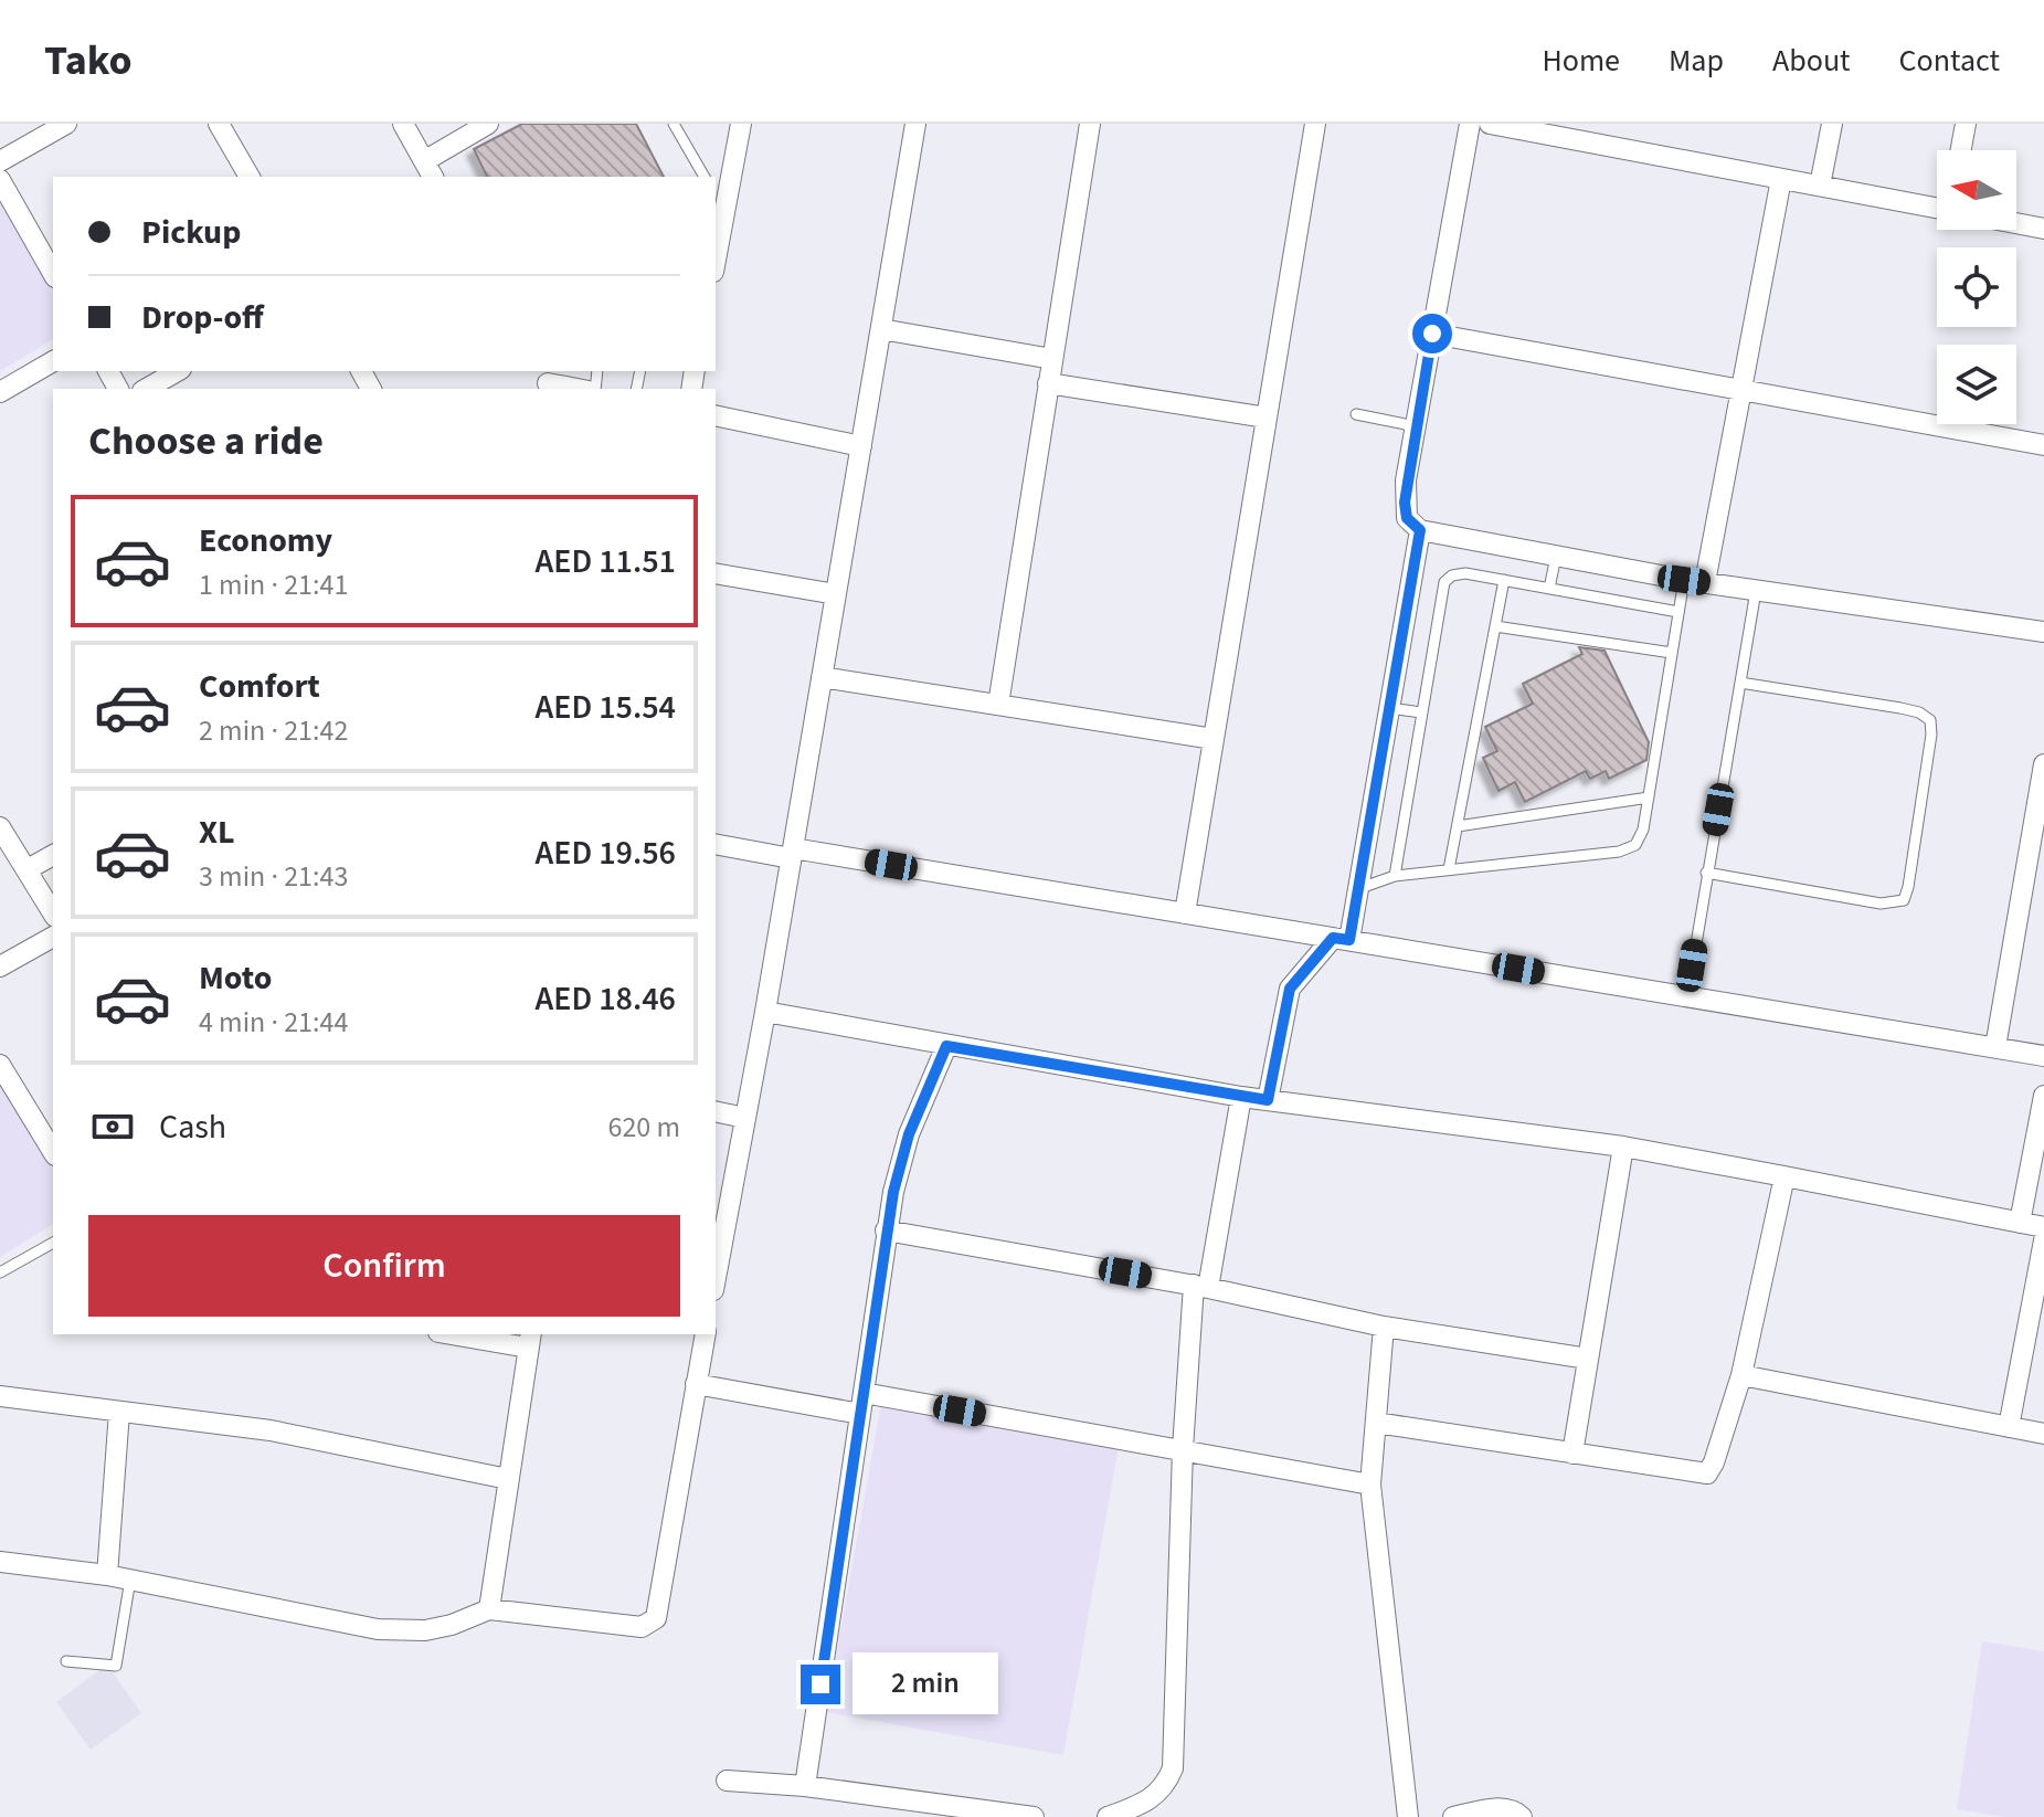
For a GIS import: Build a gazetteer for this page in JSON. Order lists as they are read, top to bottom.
{
  "north": "left",
  "page": {
    "header": "Tako",
    "nav": [
      "Home",
      "Map",
      "About",
      "Contact"
    ],
    "banner": ["Pickup", "Drop-off"],
    "heading": "Choose a ride",
    "list": [
      {
        "name": "Economy",
        "note": "1 min · 21:41",
        "value": "AED 11.51"
      },
      {
        "name": "Comfort",
        "note": "2 min · 21:42",
        "value": "AED 15.54"
      },
      {
        "name": "XL",
        "note": "3 min · 21:43",
        "value": "AED 19.56"
      },
      {
        "name": "Moto",
        "note": "4 min · 21:44",
        "value": "AED 18.46"
      }
    ],
    "pay": ["Cash", "620 m"],
    "buttons": "Confirm",
    "bubble": "2 min"
  }
}
